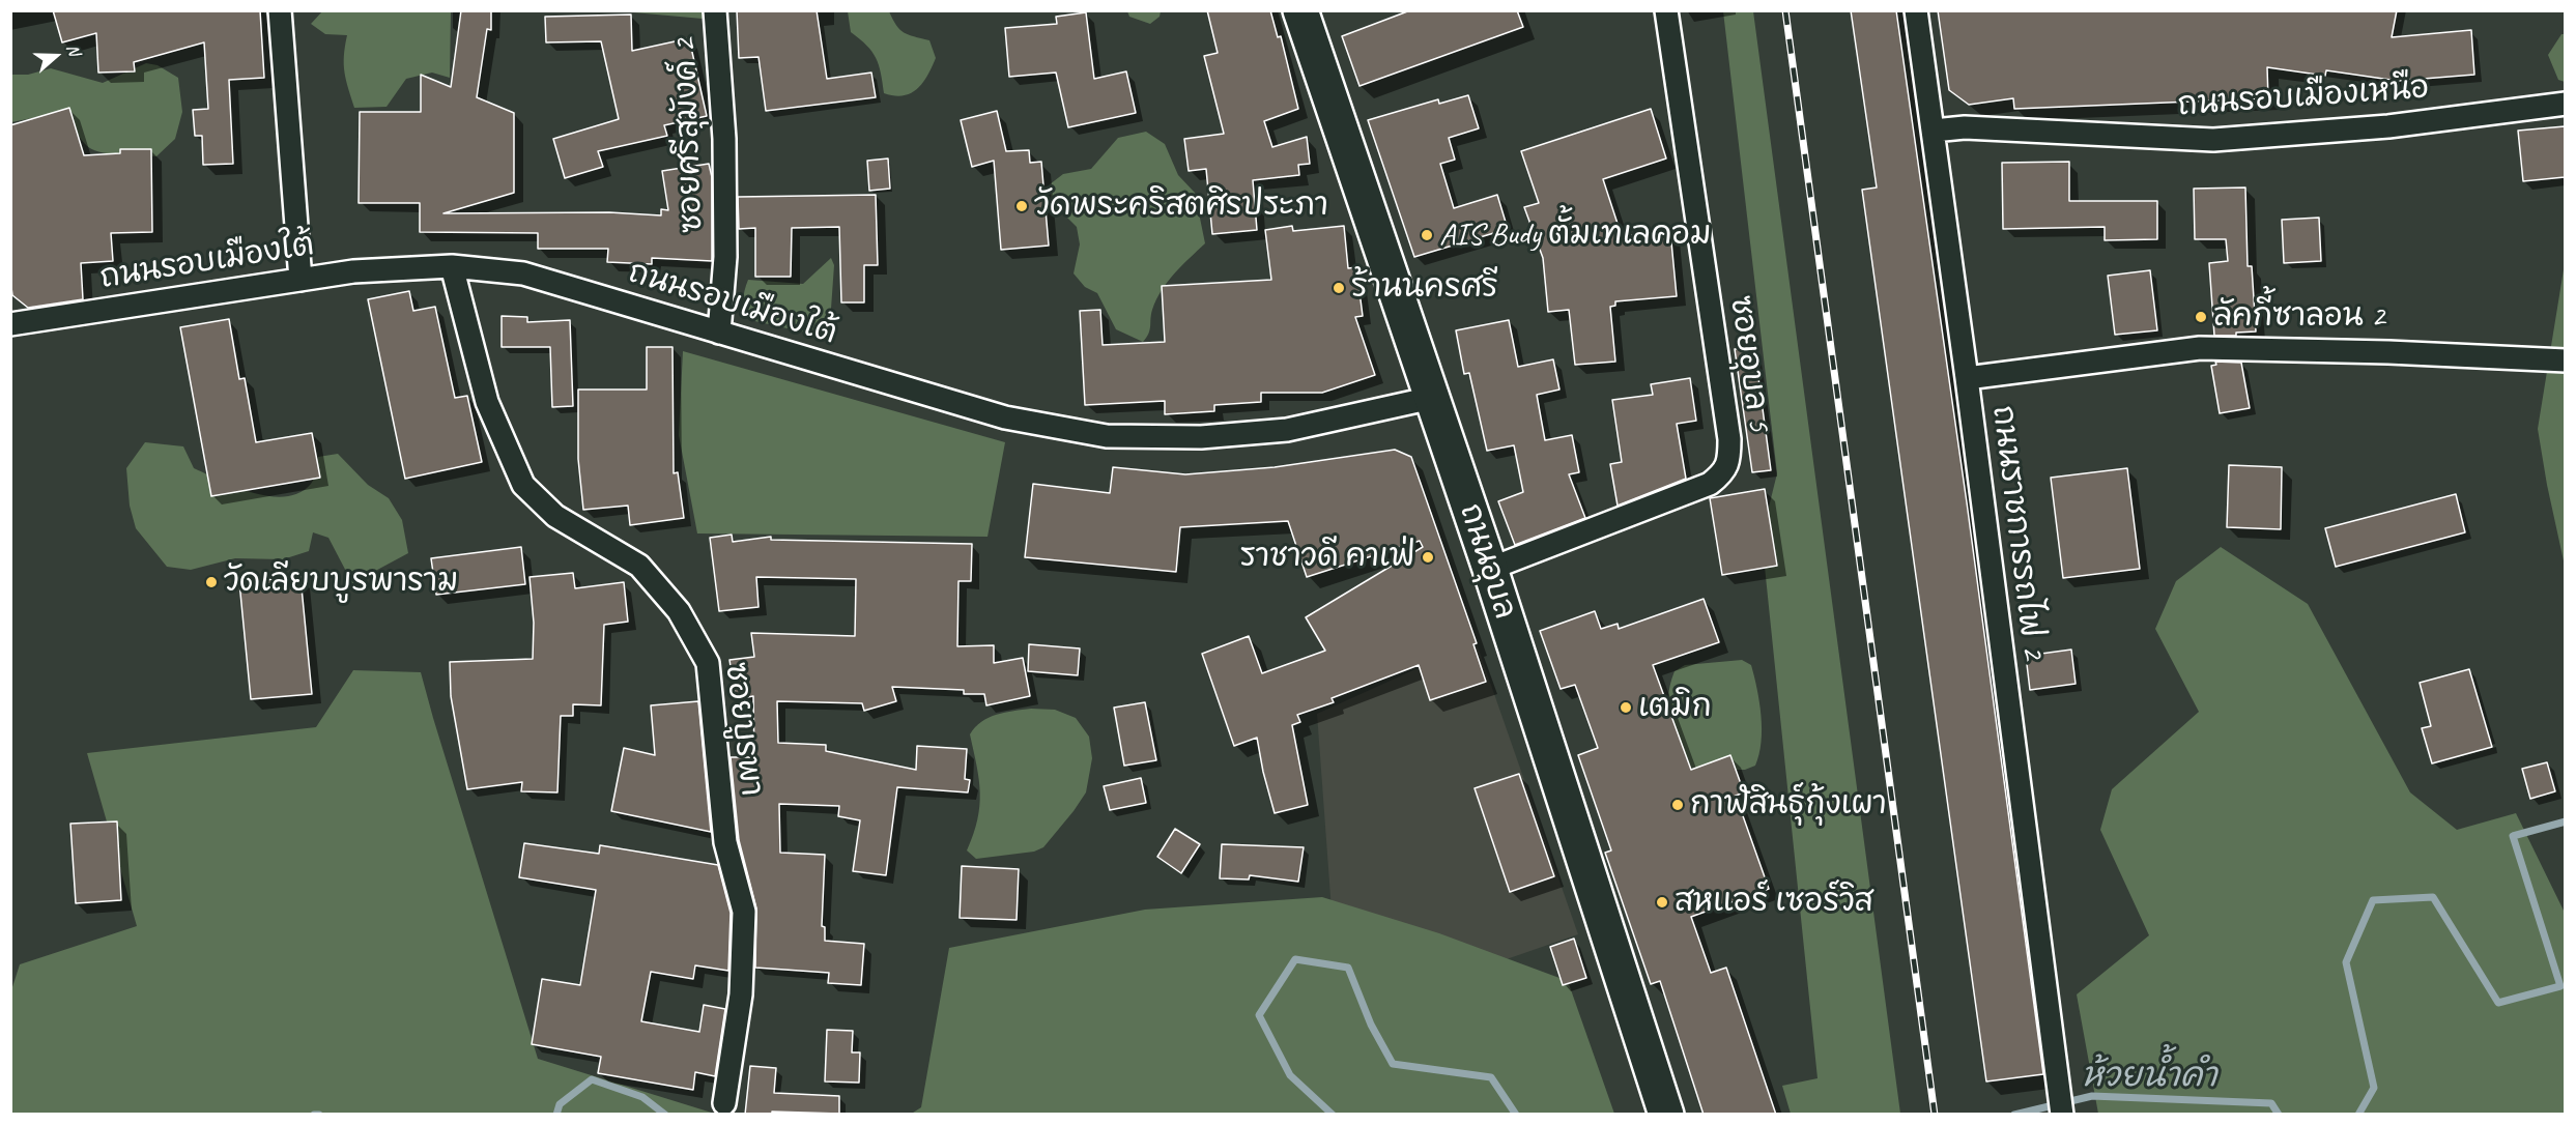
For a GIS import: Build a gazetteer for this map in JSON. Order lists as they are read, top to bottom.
{
  "streets": {
    "main road": ["ถนนอุบล"],
    "street": [
      "ถนนรอบเมืองเหนือ",
      "ซอยศรีสุมังค์ 2",
      "ถนนรอบเมืองใต้",
      "ซอยอุบล 5",
      "ถนนราชการรถไฟ 2",
      "ซอยบูรพา"
    ]
  },
  "crossings": [
    ["ถนนรอบเมืองเหนือ", "ถนนราชการรถไฟ 2"],
    ["ซอยศรีสุมังค์ 2", "ถนนรอบเมืองใต้"],
    ["ถนนรอบเมืองใต้", "ถนนอุบล"],
    ["ถนนรอบเมืองใต้", "ซอยบูรพา"],
    ["ซอยอุบล 5", "ถนนอุบล"]
  ],
  "water": ["ห้วยน้ำคำ"],
  "places": [
    "วัดพระคริสตศิรประภา",
    "AIS Budy ตั้มเทเลคอม",
    "ร้านนครศรี",
    "ลัคกี้ซาลอน 2",
    "ราชาวดี คาเฟ่",
    "วัดเลียบบูรพาราม",
    "เตมิก",
    "กาฬสินธุ์กุ้งเผา",
    "สหแอร์ เซอร์วิส"
  ],
  "north": "right"
}
